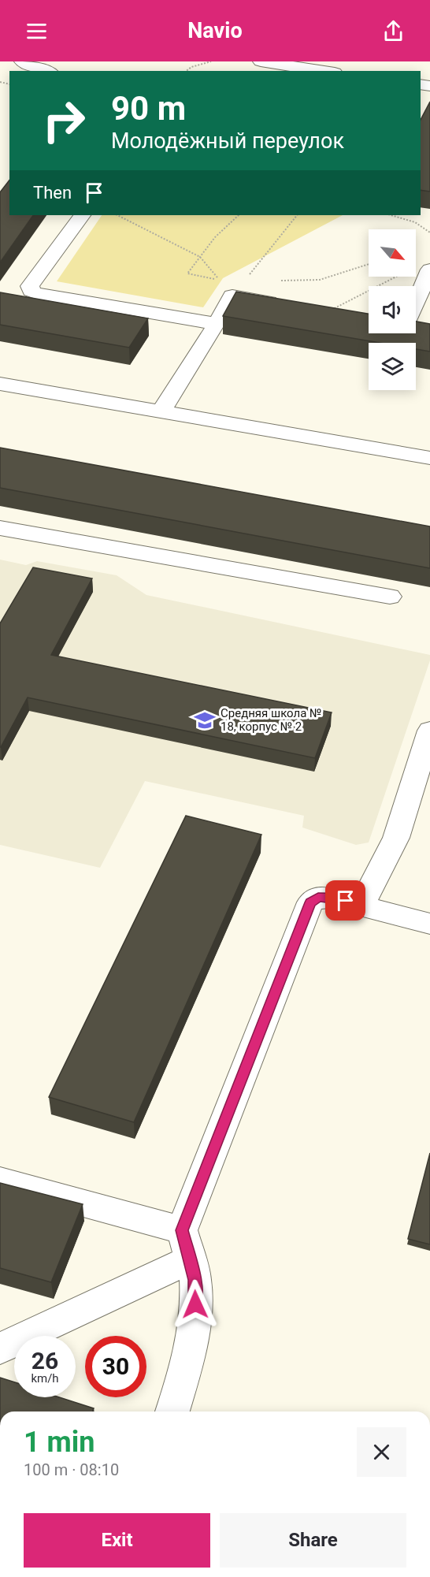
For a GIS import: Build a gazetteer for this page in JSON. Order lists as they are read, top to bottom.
{
  "places": {
    "school or university": ["Средняя школа № 18, корпус № 2"]
  },
  "north": "bottom right",
  "page": {
    "header": "Navio",
    "turn": ["90 m", "Молодёжный переулок"],
    "then": "Then",
    "speed": "26 km/h",
    "limit": "30",
    "heading": ["1 min", "100 m · 08:10"],
    "buttons": ["Exit", "Share"]
  }
}
